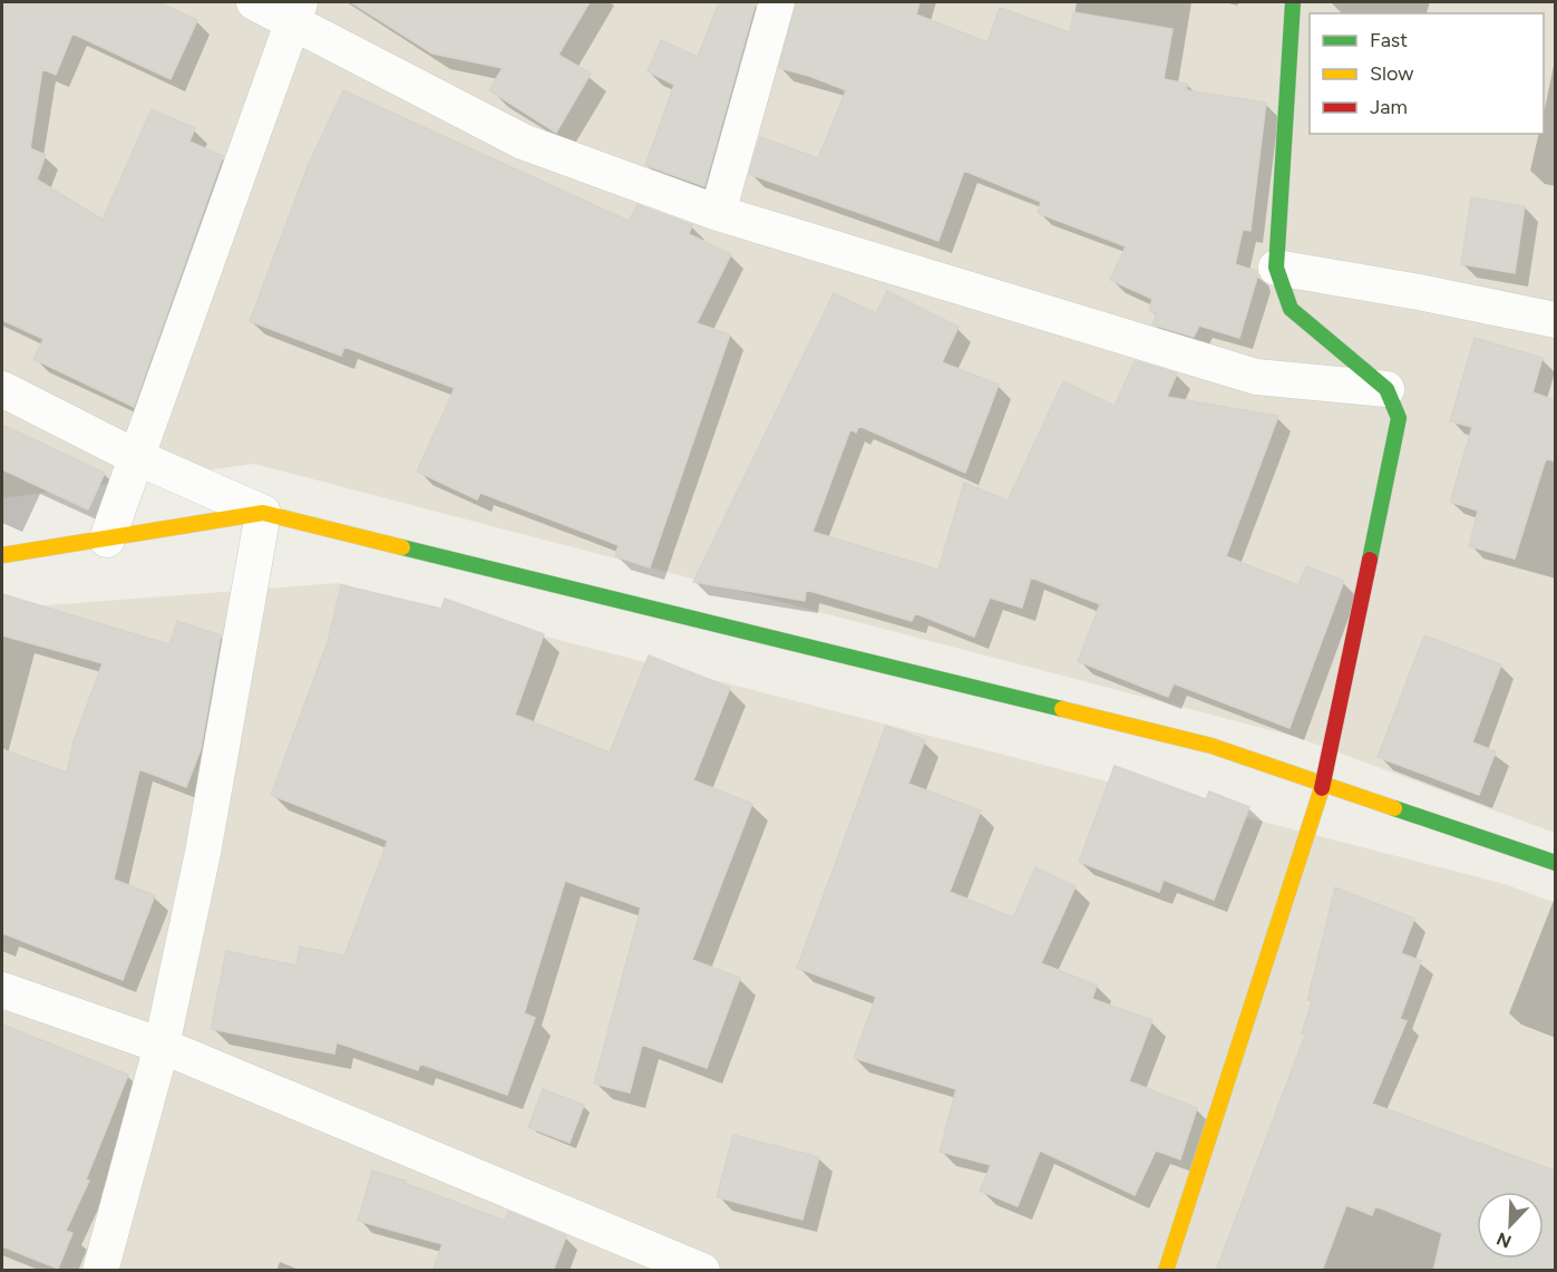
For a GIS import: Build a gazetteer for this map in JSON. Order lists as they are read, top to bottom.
{
  "legend": ["Fast", "Slow", "Jam"],
  "north": "bottom left"
}
